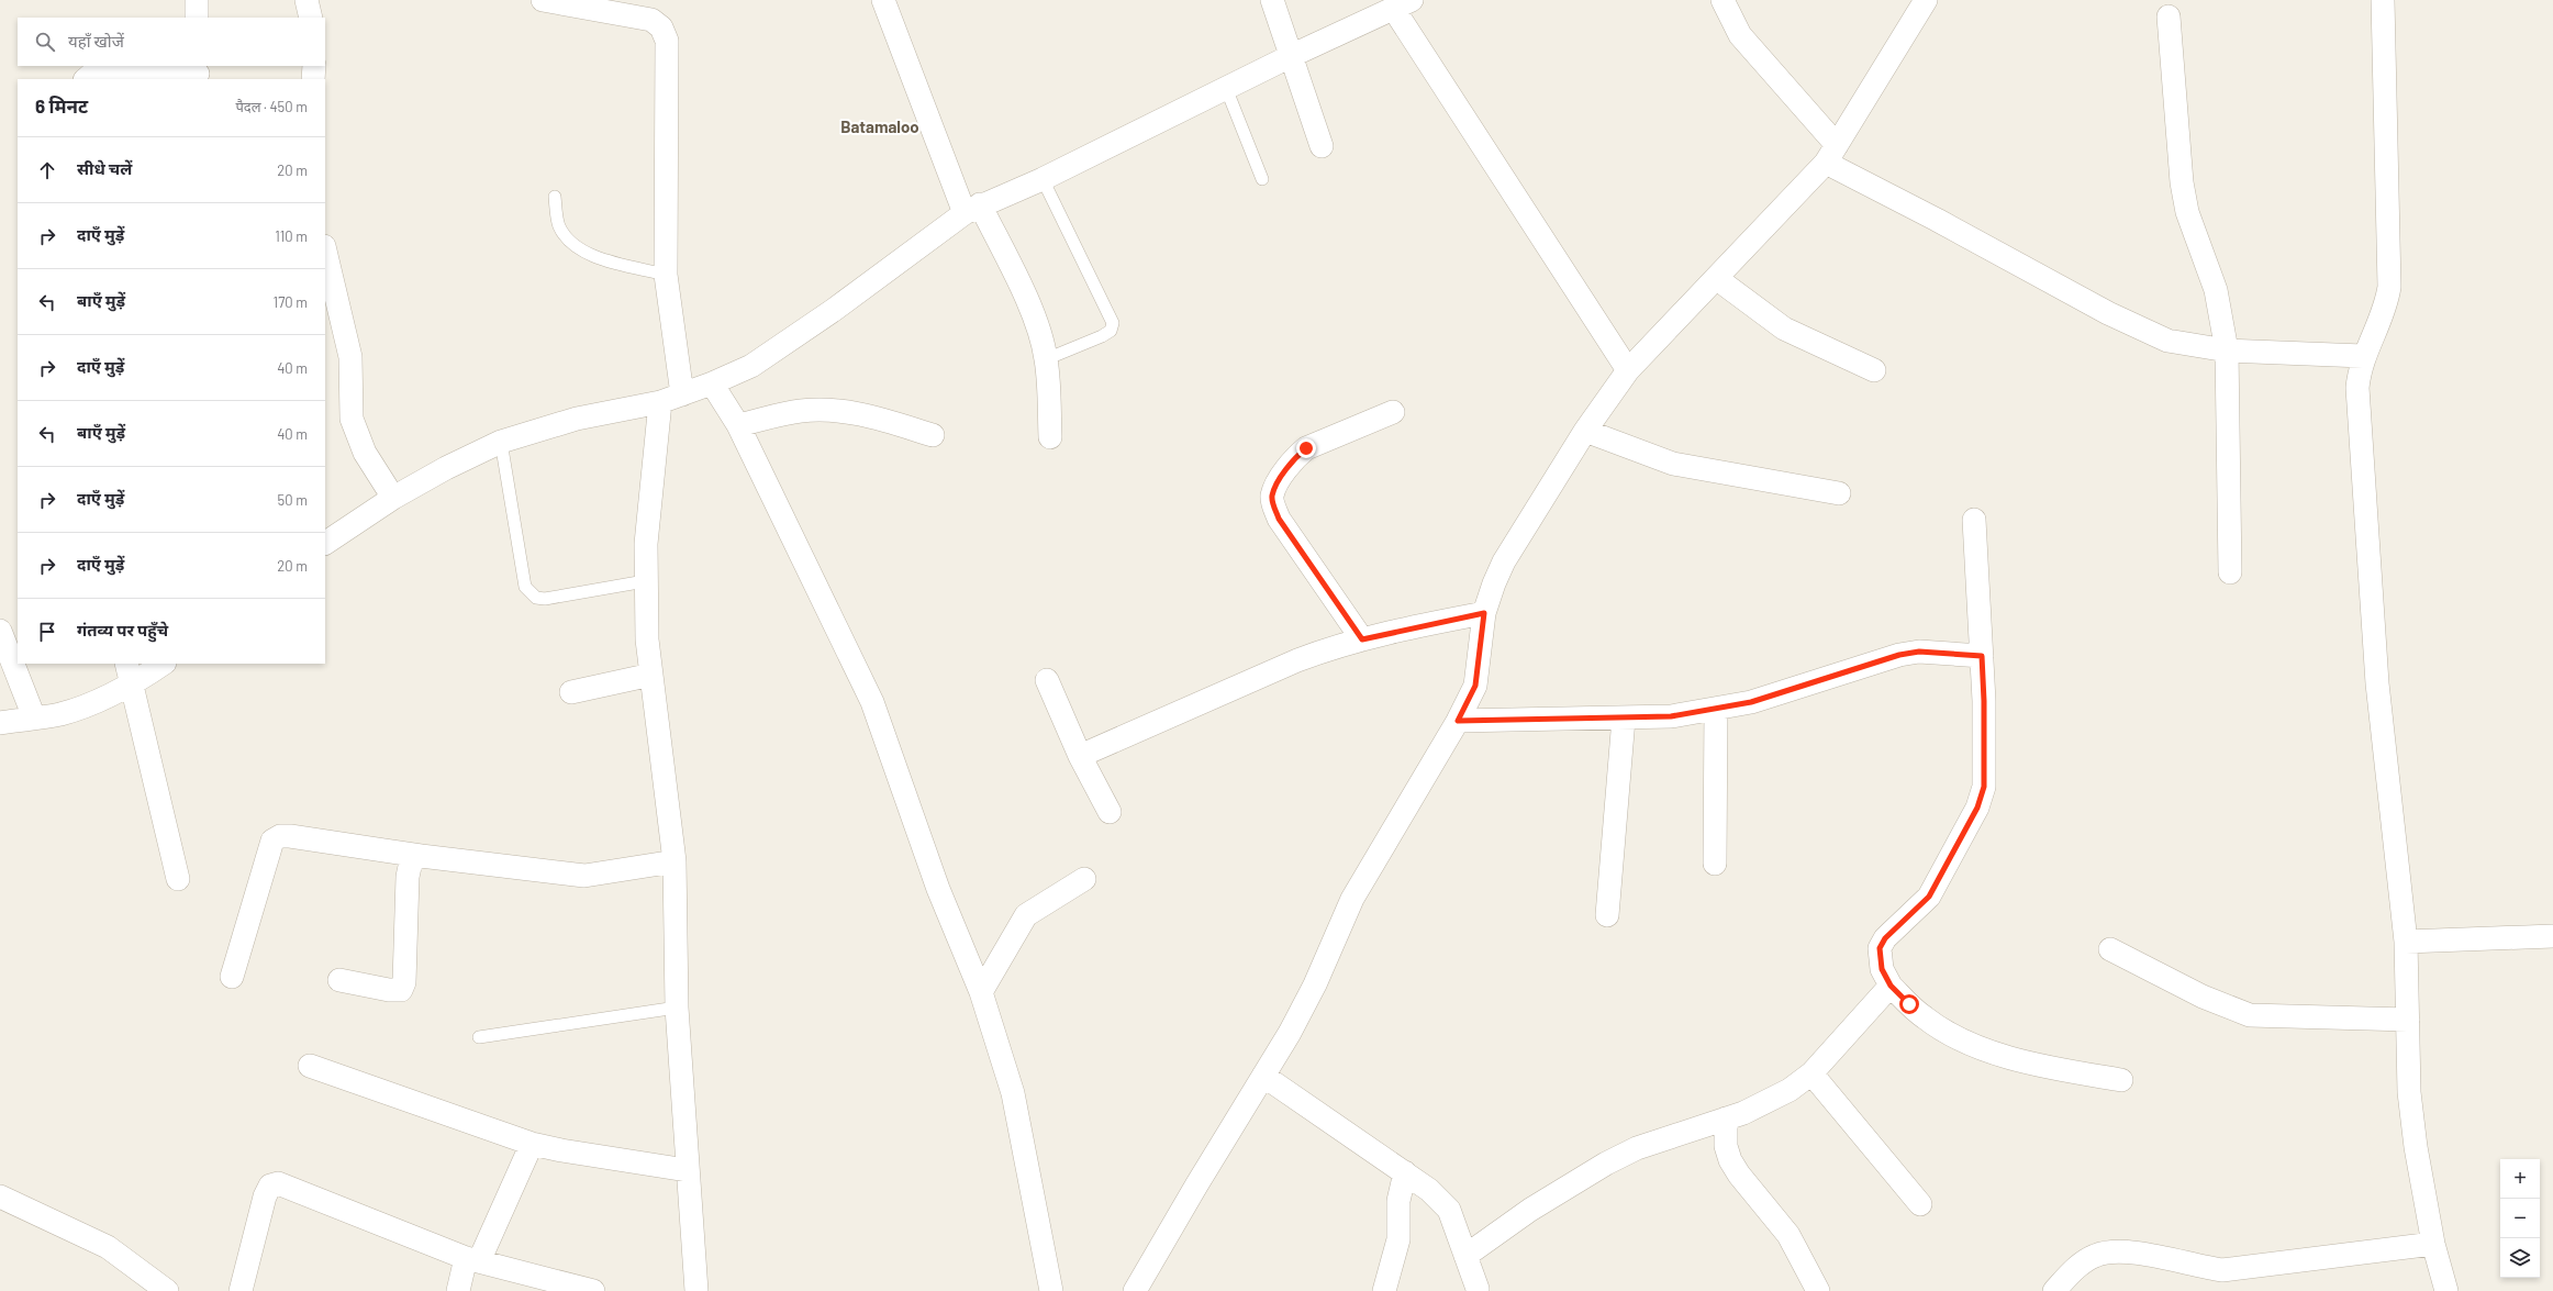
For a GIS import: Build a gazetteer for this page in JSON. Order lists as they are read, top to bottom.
{
  "districts": ["Batamaloo"],
  "page": {
    "search": "यहाँ खोजें",
    "heading": ["6 मिनट", "पैदल · 450 m"],
    "list": [
      ["सीधे चलें", "20 m"],
      ["दाएँ मुड़ें", "110 m"],
      ["बाएँ मुड़ें", "170 m"],
      ["दाएँ मुड़ें", "40 m"],
      ["बाएँ मुड़ें", "40 m"],
      ["दाएँ मुड़ें", "50 m"],
      ["दाएँ मुड़ें", "20 m"],
      "गंतव्य पर पहुँचे"
    ],
    "map_buttons": ["+", "−"]
  }
}
